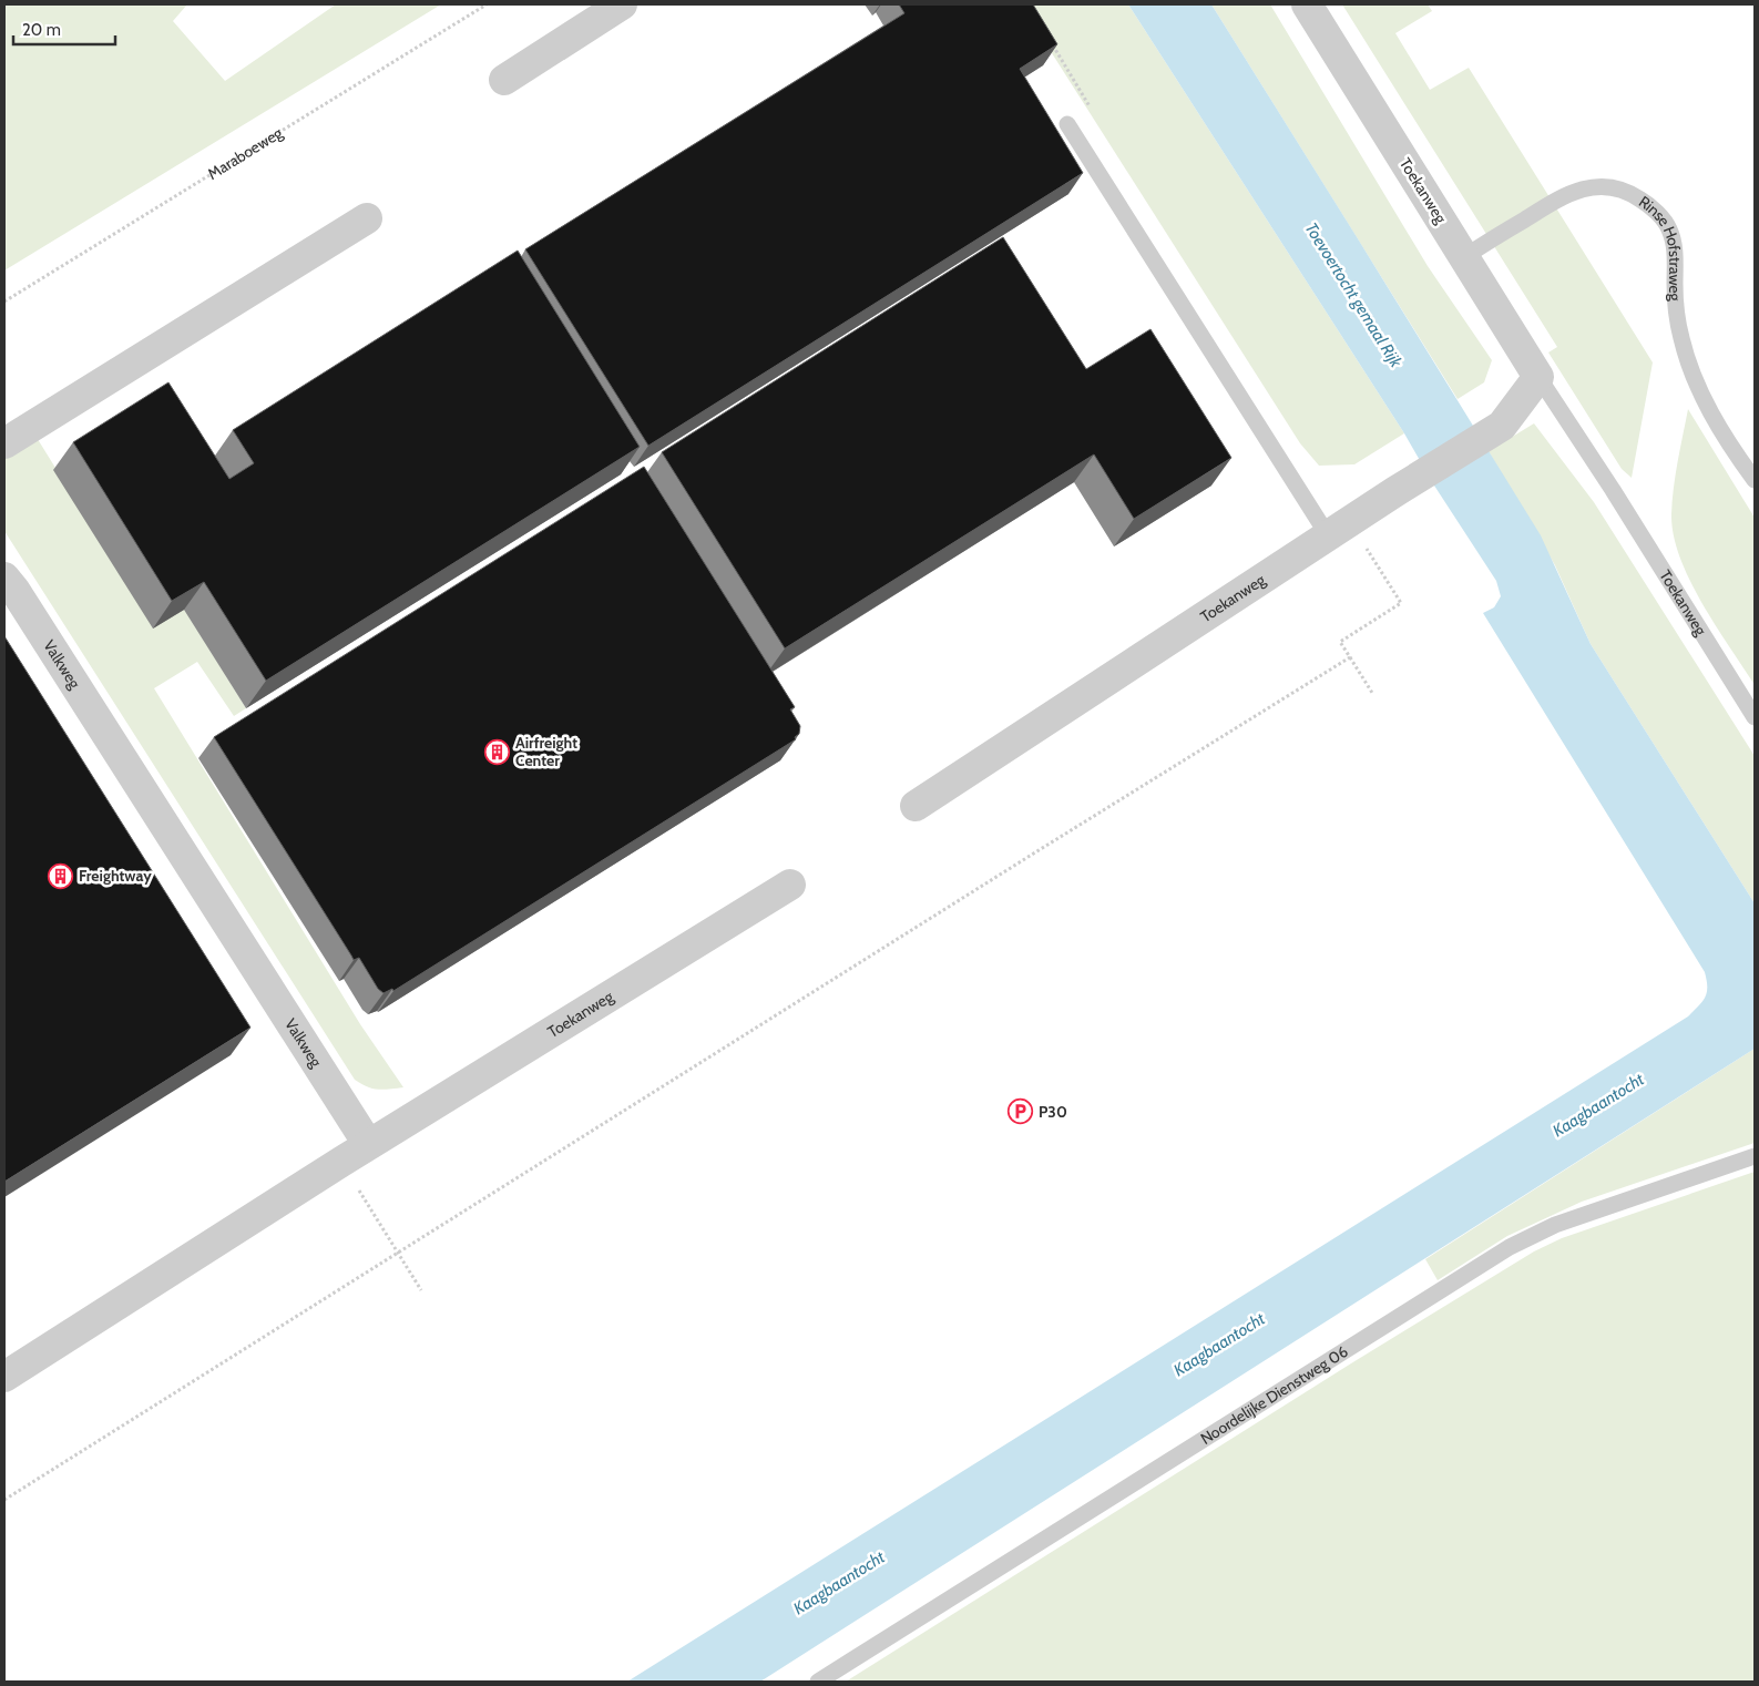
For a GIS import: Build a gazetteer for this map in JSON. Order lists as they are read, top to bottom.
{
  "streets": {
    "street": ["Toekanweg", "Valkweg"],
    "lane": ["Rinse Hofstraweg", "Noordelijke Dienstweg 06"],
    "path": ["Maraboeweg"]
  },
  "crossings": [
    ["Toekanweg", "Rinse Hofstraweg"],
    ["Toekanweg", "Valkweg"]
  ],
  "water": ["Toevoertocht gemaal Rijk", "Kaagbaantocht"],
  "places": {
    "building": ["Airfreight Center", "Freightway"],
    "parking": ["P30"]
  },
  "scale_bar": "20 m"
}
